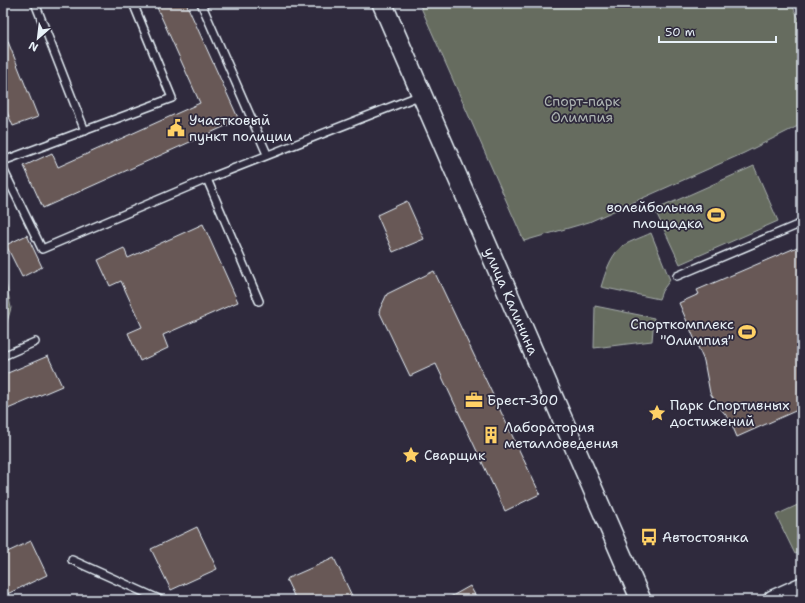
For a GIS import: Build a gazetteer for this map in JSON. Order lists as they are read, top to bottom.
{
  "streets": {
    "main road": ["улица Калинина"]
  },
  "parks": ["Спорт-парк Олимпия"],
  "places": {
    "public building": ["Участковый пункт полиции"],
    "sports": ["волейбольная площадка", "Спорткомплекс \"Олимпия\""],
    "office": ["Брест-300"],
    "place": ["Парк Спортивных достижений", "Сварщик"],
    "building": ["Лаборатория металловедения"],
    "bus stop": ["Автостоянка"]
  },
  "scale_bar": "50 m",
  "north": "bottom left"
}
